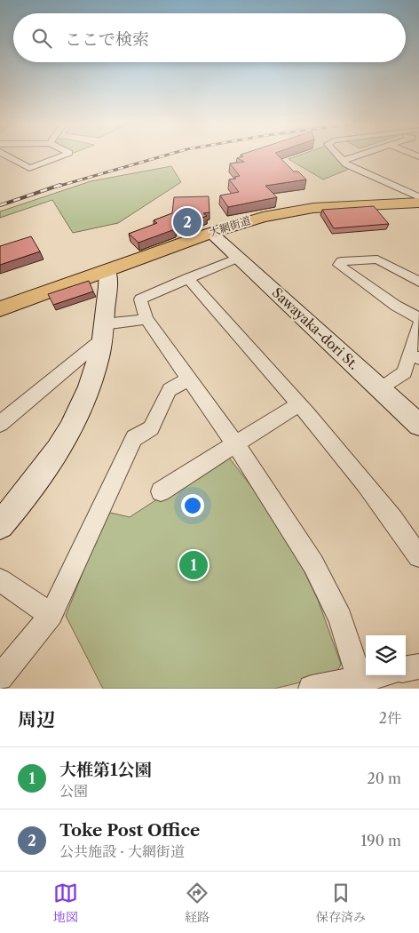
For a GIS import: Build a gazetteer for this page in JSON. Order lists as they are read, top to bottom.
{
  "streets": {
    "main road": ["大網街道"],
    "street": ["Sawayaka-dori St."]
  },
  "crossings": [
    ["大網街道", "Sawayaka-dori St."]
  ],
  "page": {
    "search": "ここで検索",
    "pins": ["2", "1"],
    "heading": ["周辺", "2件"],
    "list": [
      {
        "mark": "1",
        "name": "大椎第1公園",
        "note": "公園",
        "value": "20 m"
      },
      {
        "mark": "2",
        "name": "Toke Post Office",
        "note": "公共施設 · 大網街道",
        "value": "190 m"
      }
    ],
    "nav": ["地図", "経路", "保存済み"]
  }
}
